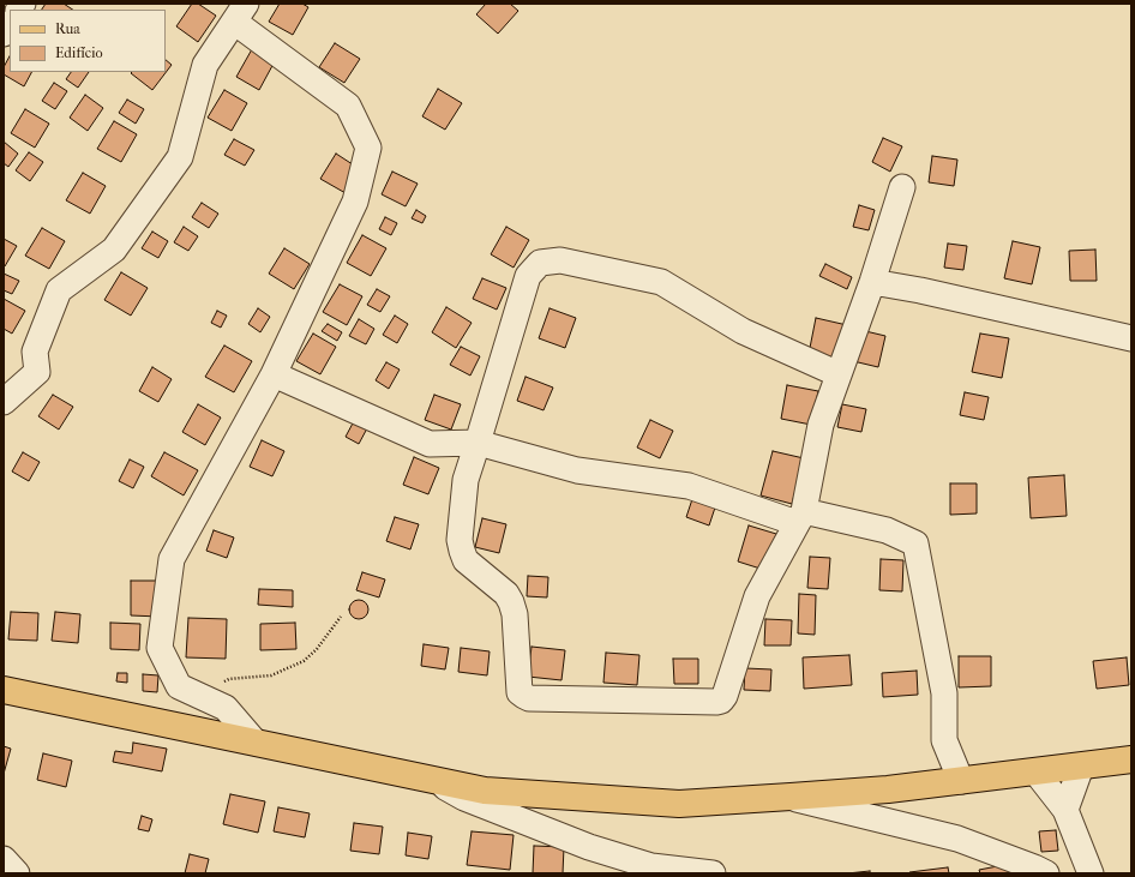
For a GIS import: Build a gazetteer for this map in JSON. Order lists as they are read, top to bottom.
{
  "legend": ["Rua", "Edifício"]
}
